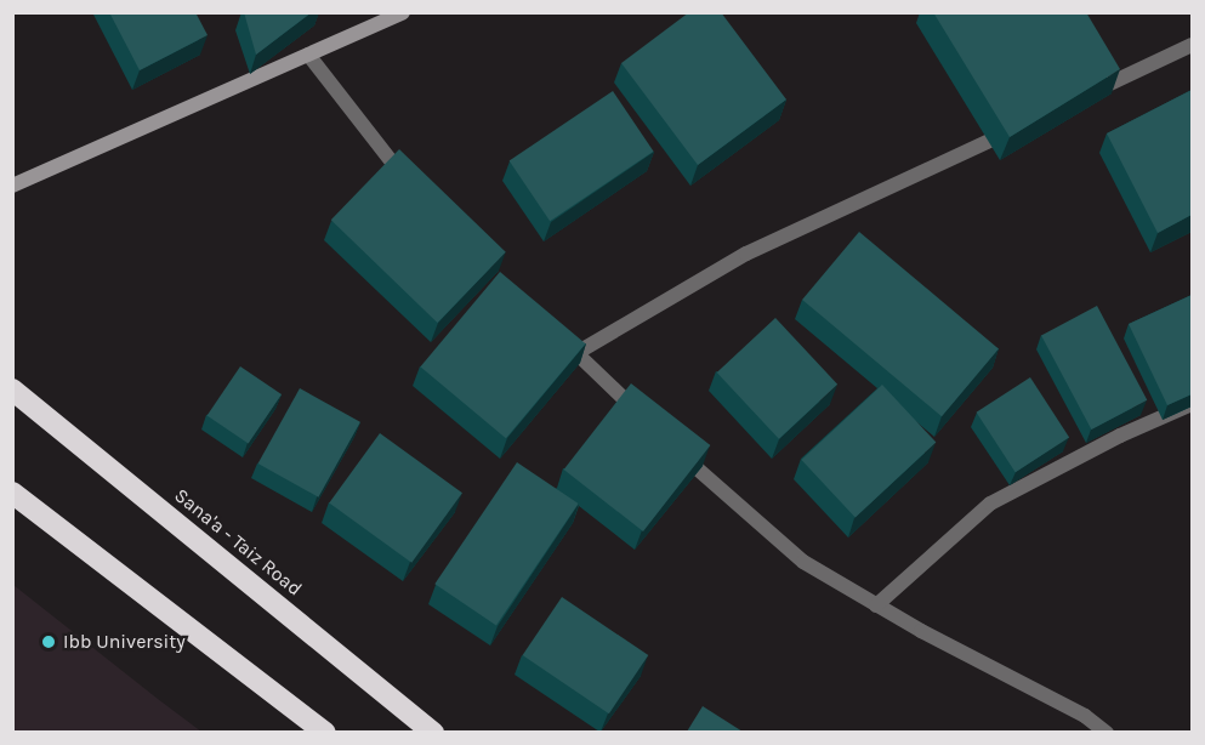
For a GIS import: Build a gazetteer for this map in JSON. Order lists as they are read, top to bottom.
{
  "streets": {
    "highway": ["Sana'a - Taiz Road"]
  },
  "places": ["Ibb University"]
}
